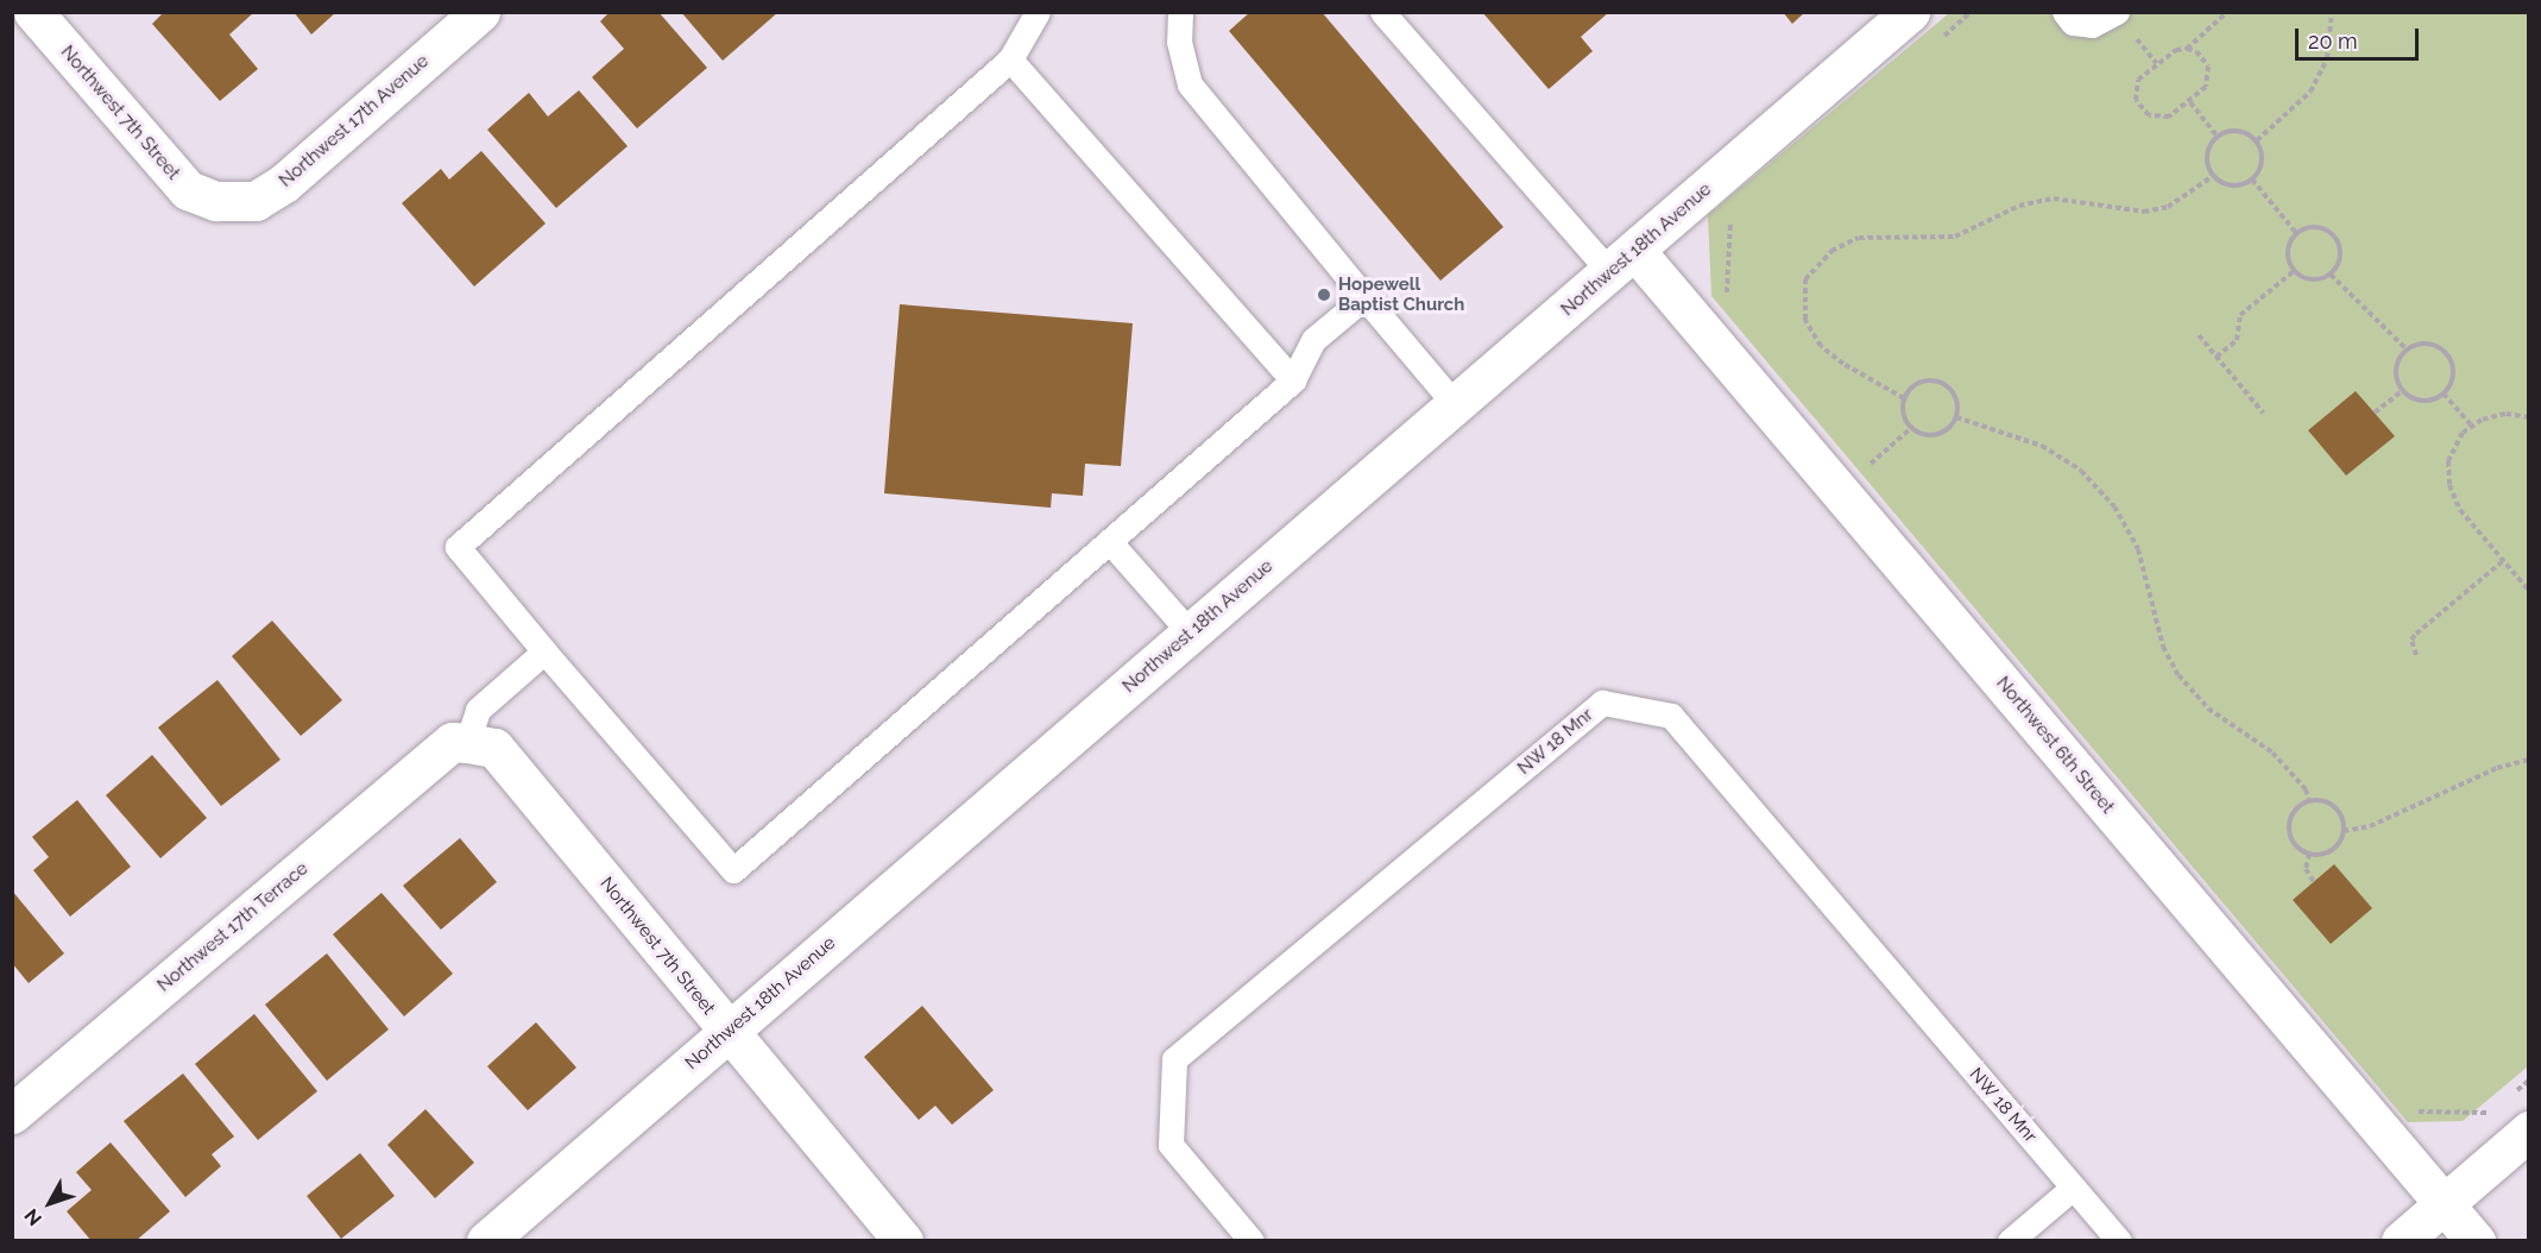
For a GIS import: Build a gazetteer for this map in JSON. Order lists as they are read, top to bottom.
{
  "streets": {
    "street": [
      "Northwest 7th Street",
      "Northwest 17th Avenue",
      "Northwest 18th Avenue",
      "Northwest 6th Street",
      "Northwest 17th Terrace"
    ],
    "lane": ["NW 18 Mnr"]
  },
  "crossings": [
    ["Northwest 7th Street", "Northwest 17th Avenue"],
    ["Northwest 7th Street", "Northwest 18th Avenue"],
    ["Northwest 7th Street", "Northwest 17th Terrace"],
    ["Northwest 18th Avenue", "Northwest 6th Street"]
  ],
  "places": ["Hopewell Baptist Church"],
  "scale_bar": "20 m",
  "north": "bottom left"
}
